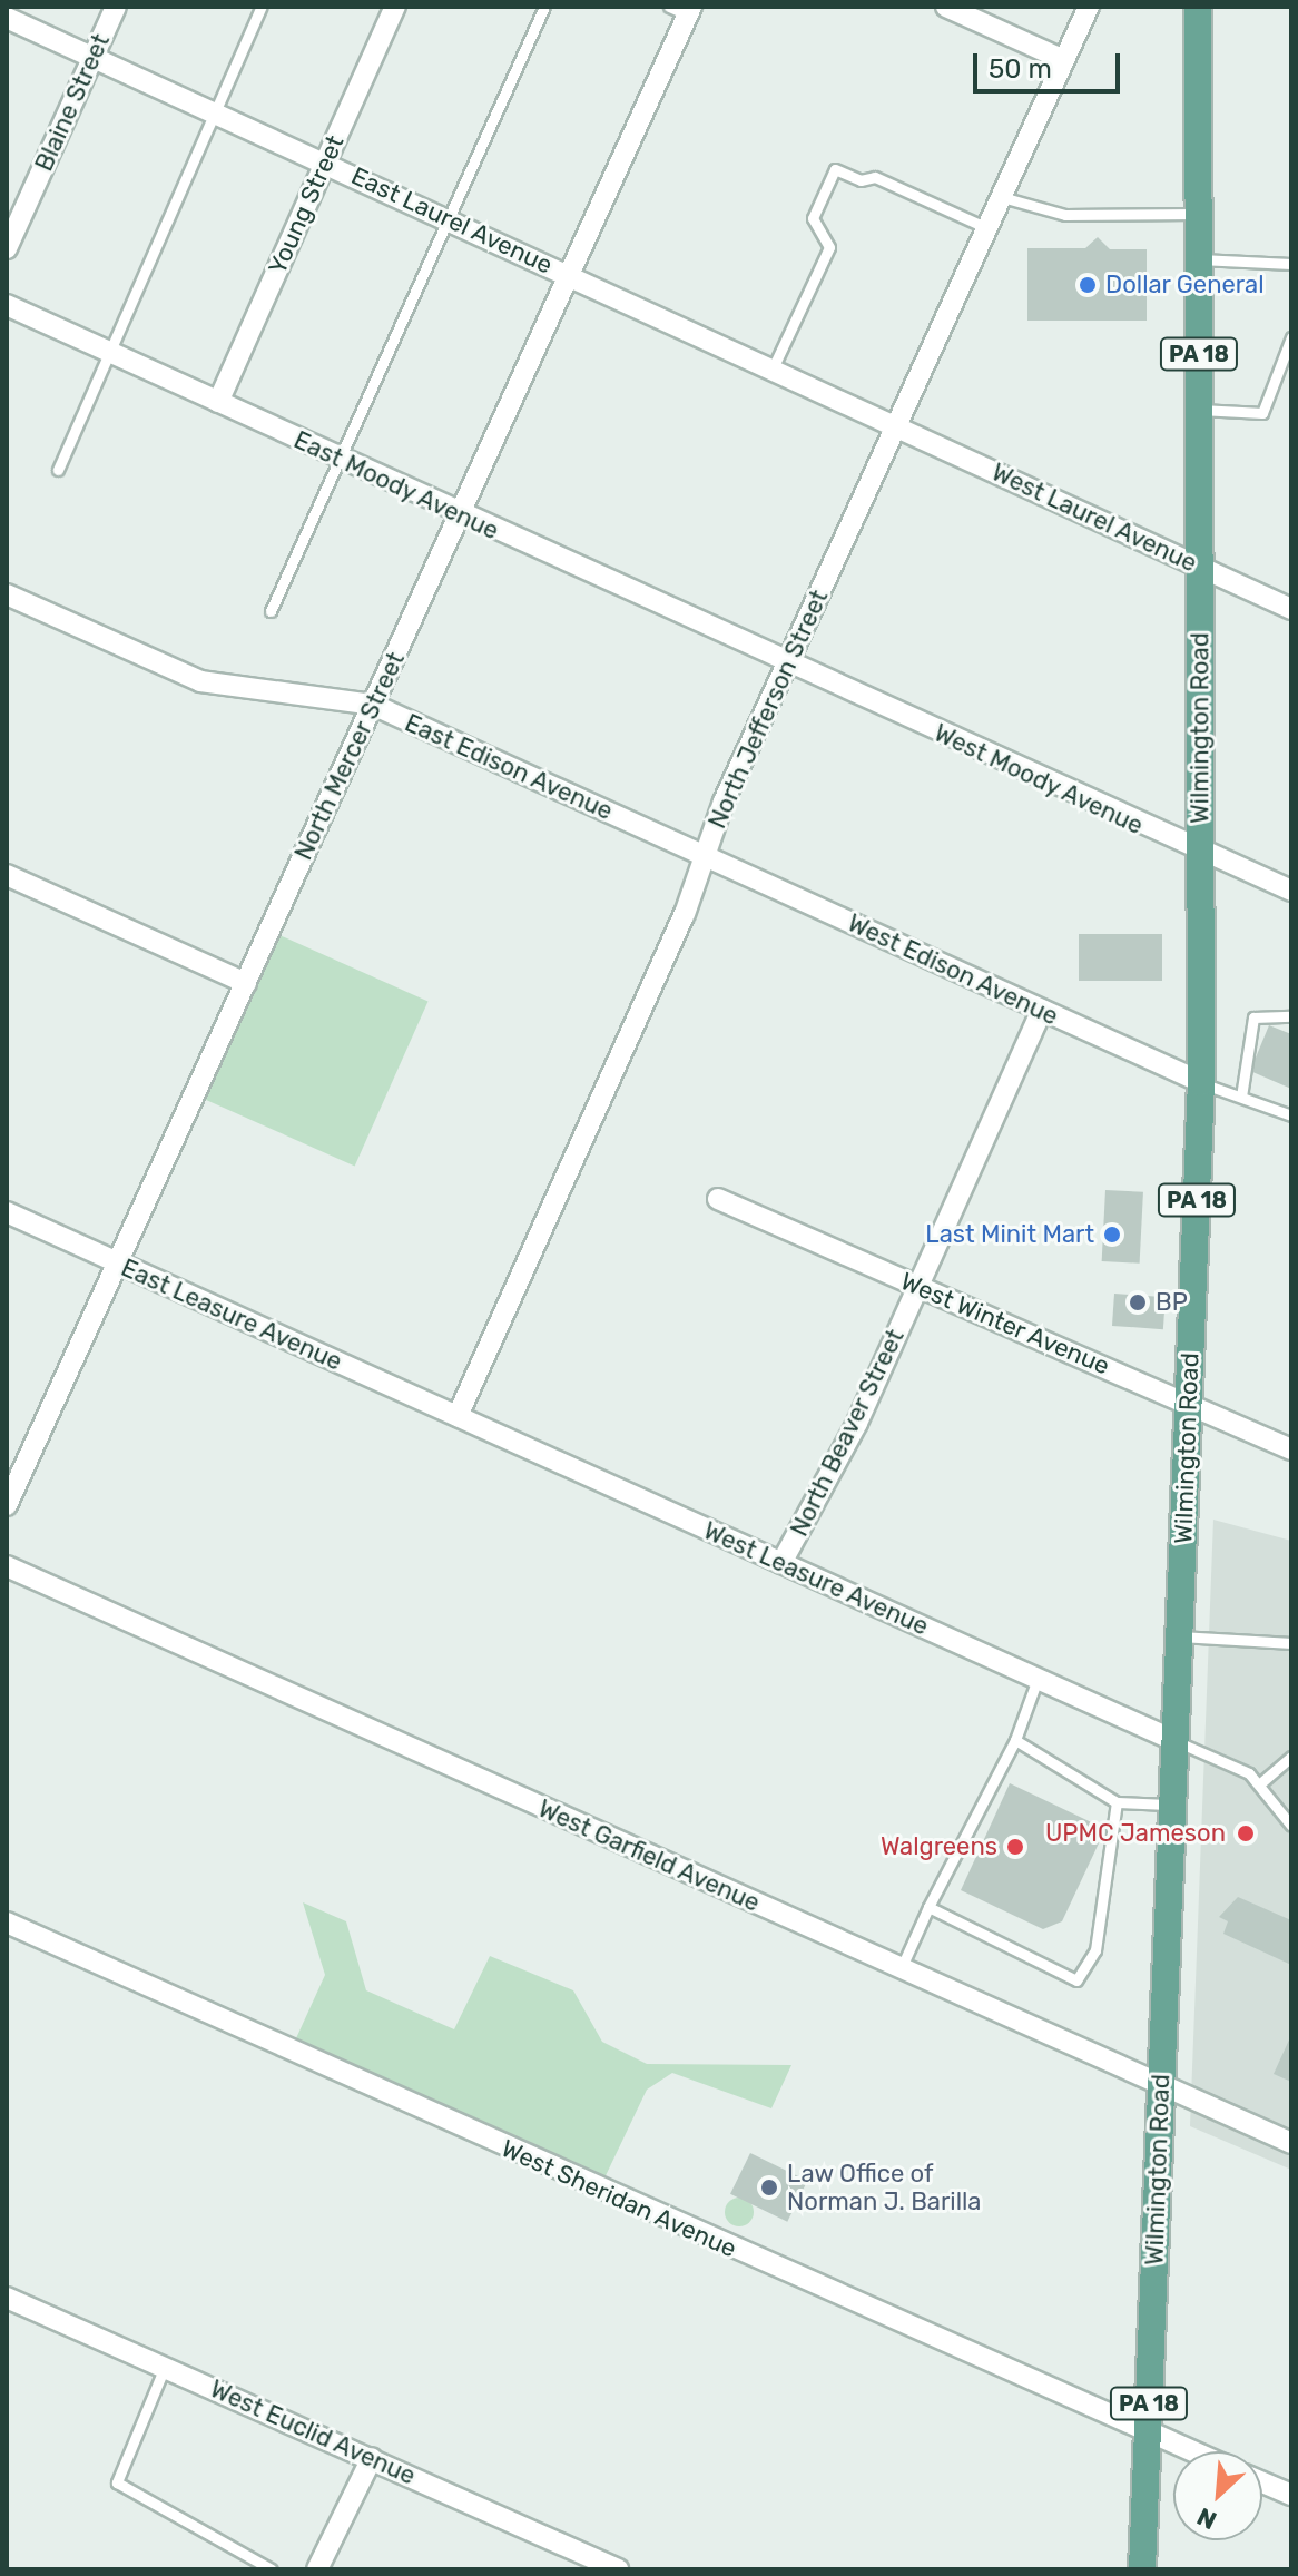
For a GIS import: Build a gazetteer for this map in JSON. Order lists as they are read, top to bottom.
{
  "streets": {
    "main road": ["PA 18", "Wilmington Road"],
    "street": [
      "Blaine Street",
      "Young Street",
      "East Laurel Avenue",
      "East Moody Avenue",
      "West Laurel Avenue",
      "North Jefferson Street",
      "North Mercer Street",
      "East Edison Avenue",
      "West Moody Avenue",
      "West Edison Avenue",
      "East Leasure Avenue",
      "West Winter Avenue",
      "North Beaver Street",
      "West Leasure Avenue",
      "West Garfield Avenue",
      "West Sheridan Avenue",
      "West Euclid Avenue"
    ]
  },
  "crossings": [
    ["Blaine Street", "East Laurel Avenue"],
    ["Young Street", "East Laurel Avenue"],
    ["Young Street", "East Moody Avenue"],
    ["East Laurel Avenue", "West Laurel Avenue"],
    ["East Laurel Avenue", "North Jefferson Street"],
    ["East Laurel Avenue", "North Mercer Street"],
    ["East Moody Avenue", "North Jefferson Street"],
    ["East Moody Avenue", "North Mercer Street"],
    ["East Moody Avenue", "West Moody Avenue"],
    ["West Laurel Avenue", "North Jefferson Street"],
    ["West Laurel Avenue", "Wilmington Road"],
    ["North Jefferson Street", "East Edison Avenue"],
    ["North Jefferson Street", "West Moody Avenue"],
    ["North Jefferson Street", "West Edison Avenue"],
    ["North Jefferson Street", "East Leasure Avenue"],
    ["North Jefferson Street", "West Leasure Avenue"],
    ["Wilmington Road", "West Moody Avenue"],
    ["Wilmington Road", "West Edison Avenue"],
    ["Wilmington Road", "West Winter Avenue"],
    ["Wilmington Road", "West Leasure Avenue"],
    ["Wilmington Road", "West Garfield Avenue"],
    ["Wilmington Road", "West Sheridan Avenue"],
    ["North Mercer Street", "East Edison Avenue"],
    ["North Mercer Street", "East Leasure Avenue"],
    ["East Edison Avenue", "West Edison Avenue"],
    ["West Edison Avenue", "North Beaver Street"],
    ["East Leasure Avenue", "West Leasure Avenue"],
    ["West Winter Avenue", "North Beaver Street"],
    ["North Beaver Street", "West Leasure Avenue"]
  ],
  "places": [
    "Dollar General",
    "Last Minit Mart",
    "BP",
    "UPMC Jameson",
    "Walgreens",
    "Law Office of Norman J. Barilla"
  ],
  "scale_bar": "50 m",
  "north": "bottom left"
}
